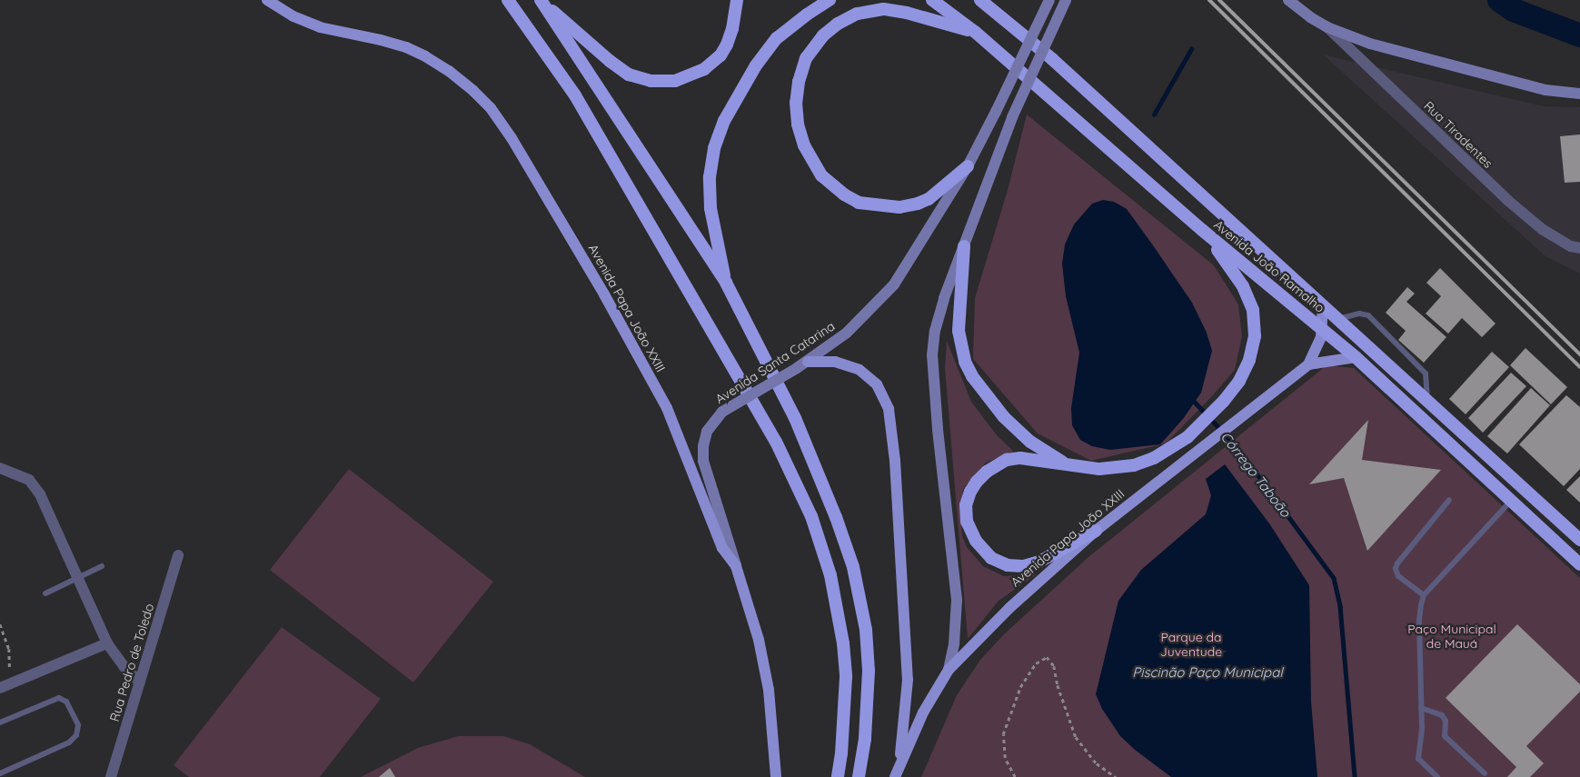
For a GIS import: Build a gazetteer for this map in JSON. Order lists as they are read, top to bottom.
{
  "streets": {
    "highway": ["Avenida João Ramalho"],
    "main road": ["Avenida Papa João XXIII", "Avenida Santa Catarina"],
    "street": ["Rua Tiradentes", "Rua Pedro de Toledo"]
  },
  "crossings": [
    ["Avenida João Ramalho", "Avenida Papa João XXIII"],
    ["Avenida Papa João XXIII", "Avenida Santa Catarina"]
  ],
  "water": ["Córrego Taboão", "Piscinão Paço Municipal"],
  "parks": ["Paço Municipal de Mauá", "Parque da Juventude"]
}
